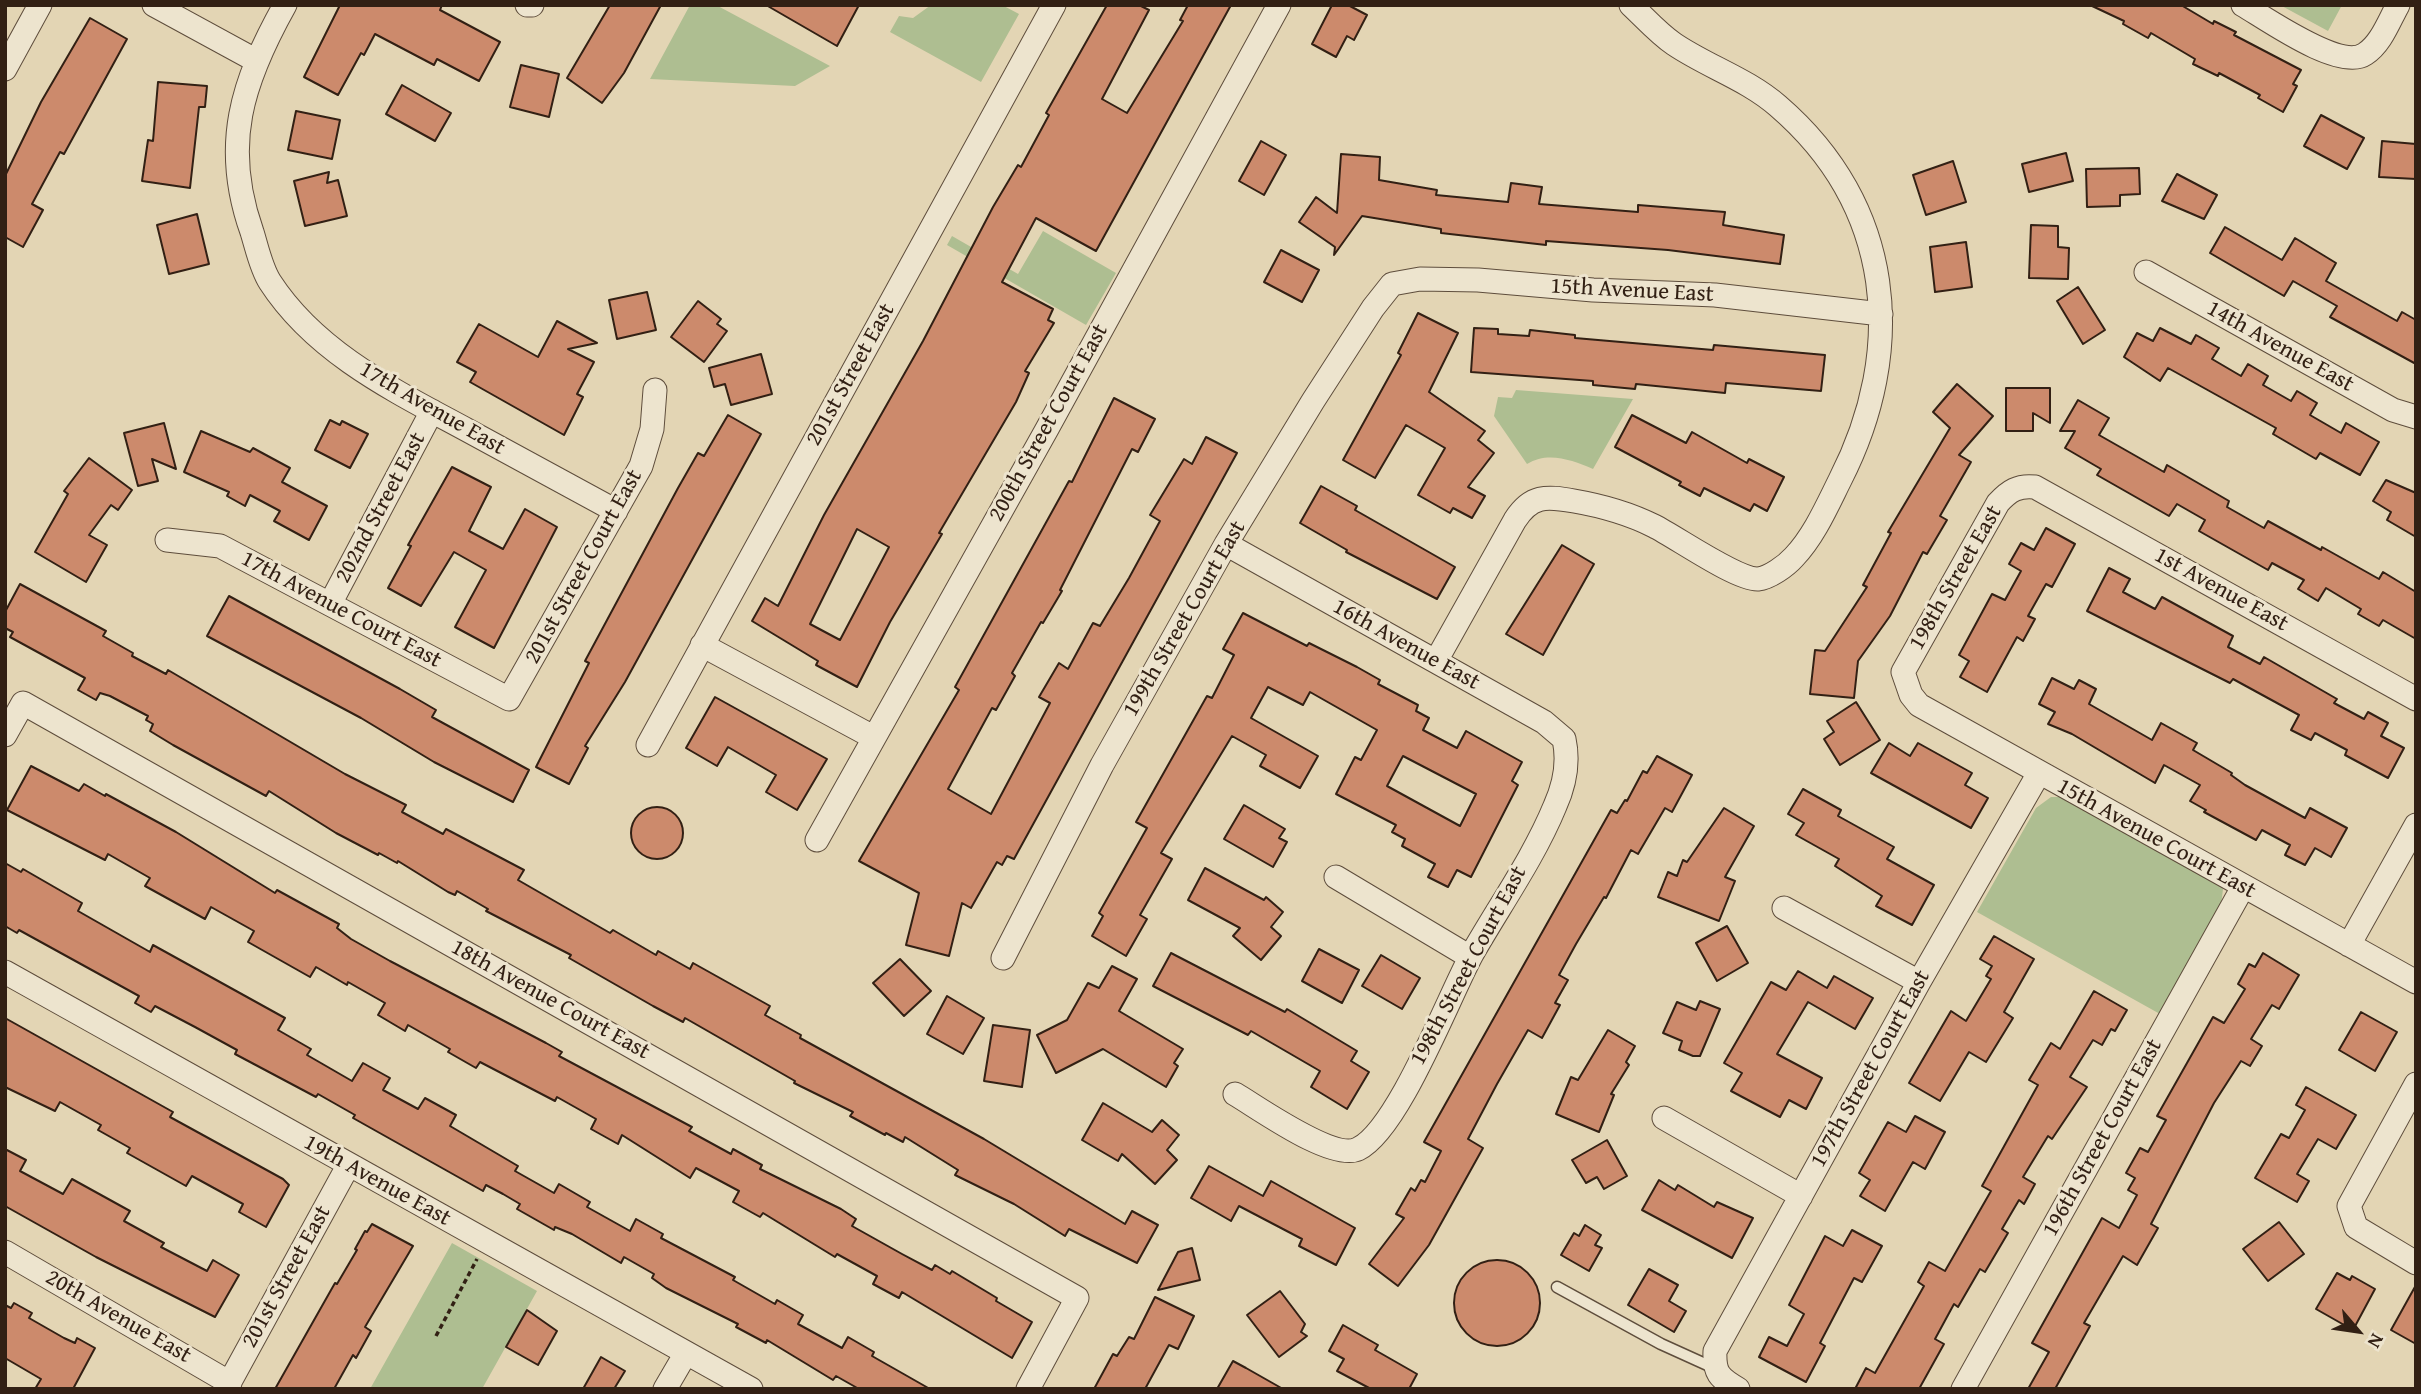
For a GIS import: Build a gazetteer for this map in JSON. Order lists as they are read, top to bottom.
{
  "streets": {
    "street": [
      "15th Avenue East",
      "14th Avenue East",
      "201st Street East",
      "17th Avenue East",
      "200th Street Court East",
      "202nd Street East",
      "201st Street Court East",
      "198th Street East",
      "1st Avenue East",
      "17th Avenue Court East",
      "199th Street Court East",
      "16th Avenue East",
      "15th Avenue Court East",
      "198th Street Court East",
      "18th Avenue Court East",
      "197th Street Court East",
      "196th Street Court East",
      "19th Avenue East",
      "20th Avenue East"
    ]
  },
  "crossings": [
    ["15th Avenue East", "199th Street Court East"],
    ["201st Street East", "19th Avenue East"],
    ["201st Street East", "20th Avenue East"],
    ["17th Avenue East", "202nd Street East"],
    ["17th Avenue East", "201st Street Court East"],
    ["202nd Street East", "17th Avenue Court East"],
    ["201st Street Court East", "17th Avenue Court East"],
    ["198th Street East", "1st Avenue East"],
    ["198th Street East", "15th Avenue Court East"],
    ["199th Street Court East", "16th Avenue East"],
    ["16th Avenue East", "198th Street Court East"],
    ["15th Avenue Court East", "197th Street Court East"],
    ["15th Avenue Court East", "196th Street Court East"]
  ],
  "north": "bottom right"
}
